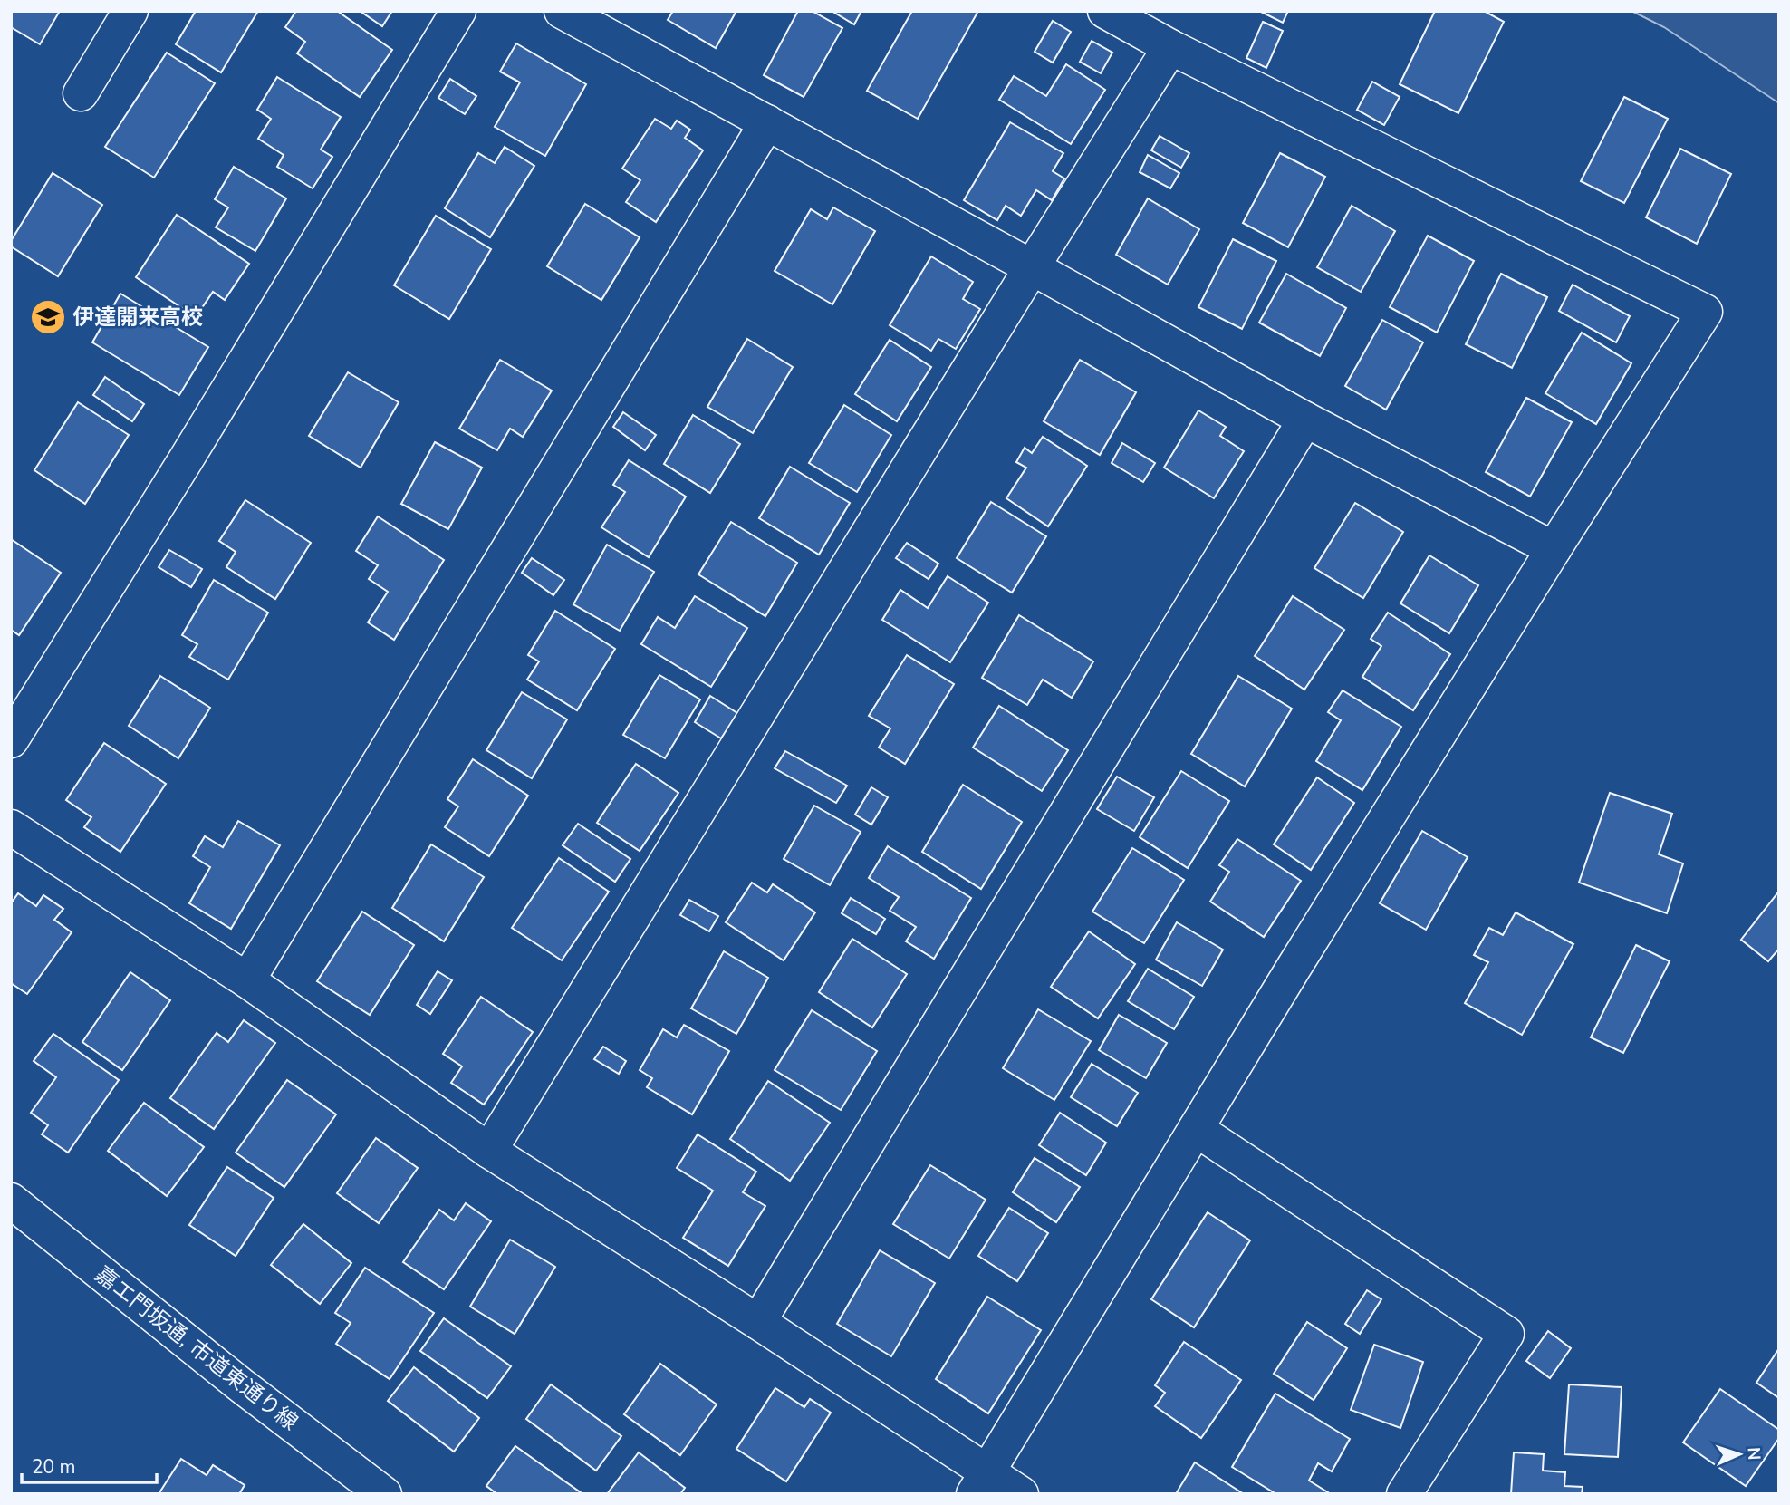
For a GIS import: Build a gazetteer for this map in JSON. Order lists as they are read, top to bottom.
{
  "streets": {
    "street": ["嘉エ門坂通, 市道東通り線"]
  },
  "places": {
    "school or university": ["伊達開来高校"]
  },
  "scale_bar": "20 m",
  "north": "right"
}
